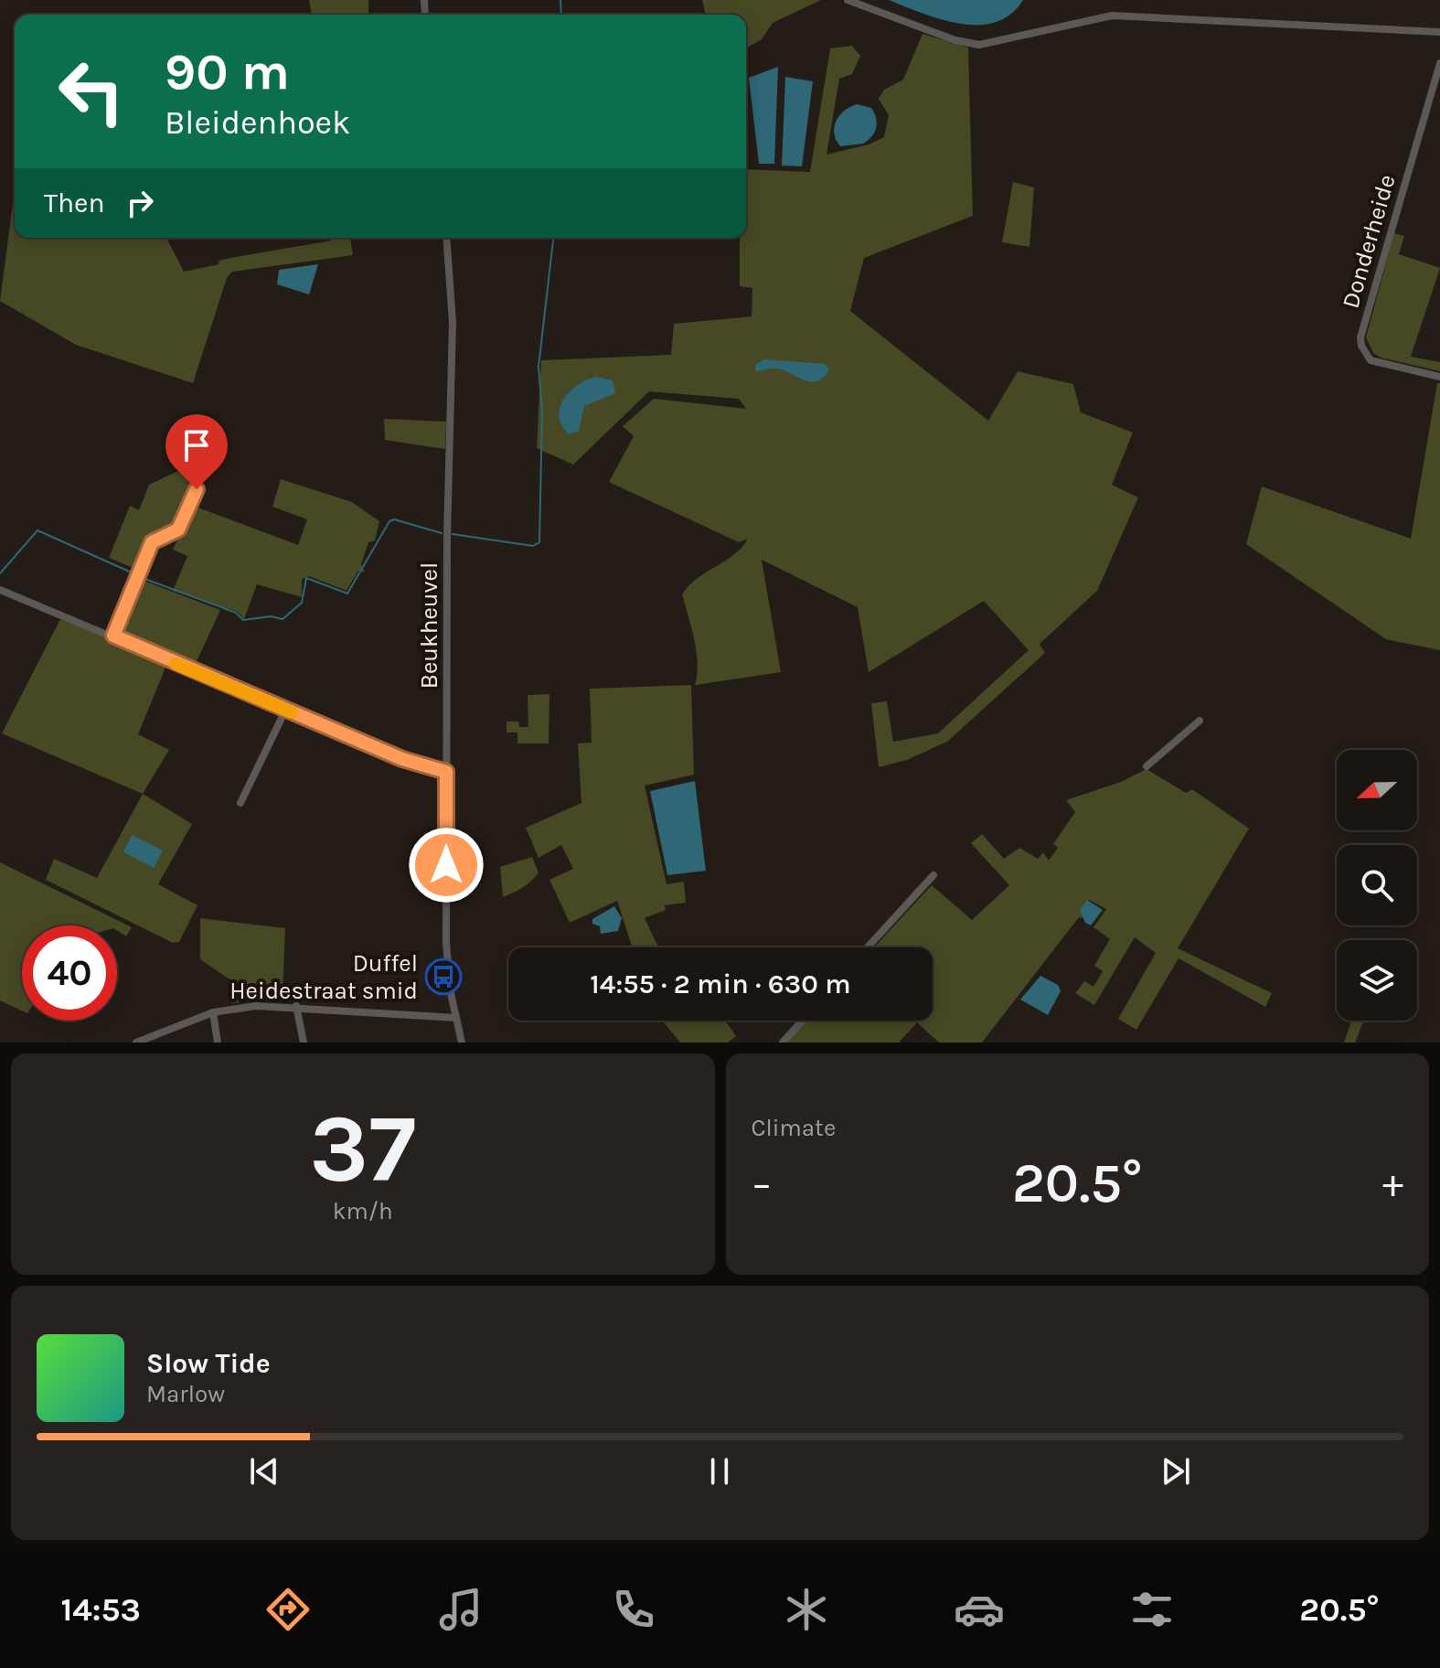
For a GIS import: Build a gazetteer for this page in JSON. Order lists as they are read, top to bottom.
{
  "streets": {
    "street": ["Donderheide", "Beukheuvel"]
  },
  "places": {
    "bus stop": ["Duffel Heidestraat smid"]
  },
  "north": "left",
  "page": {
    "turn": ["90 m", "Bleidenhoek"],
    "then": "Then",
    "limit": "40",
    "trip": "14:55 · 2 min · 630 m",
    "tile": [
      ["37", "km/h"],
      "Climate"
    ],
    "heat": ["−", "20.5°", "+"],
    "song": ["Slow Tide", "Marlow"],
    "tabs": ["14:53", "20.5°"]
  }
}
